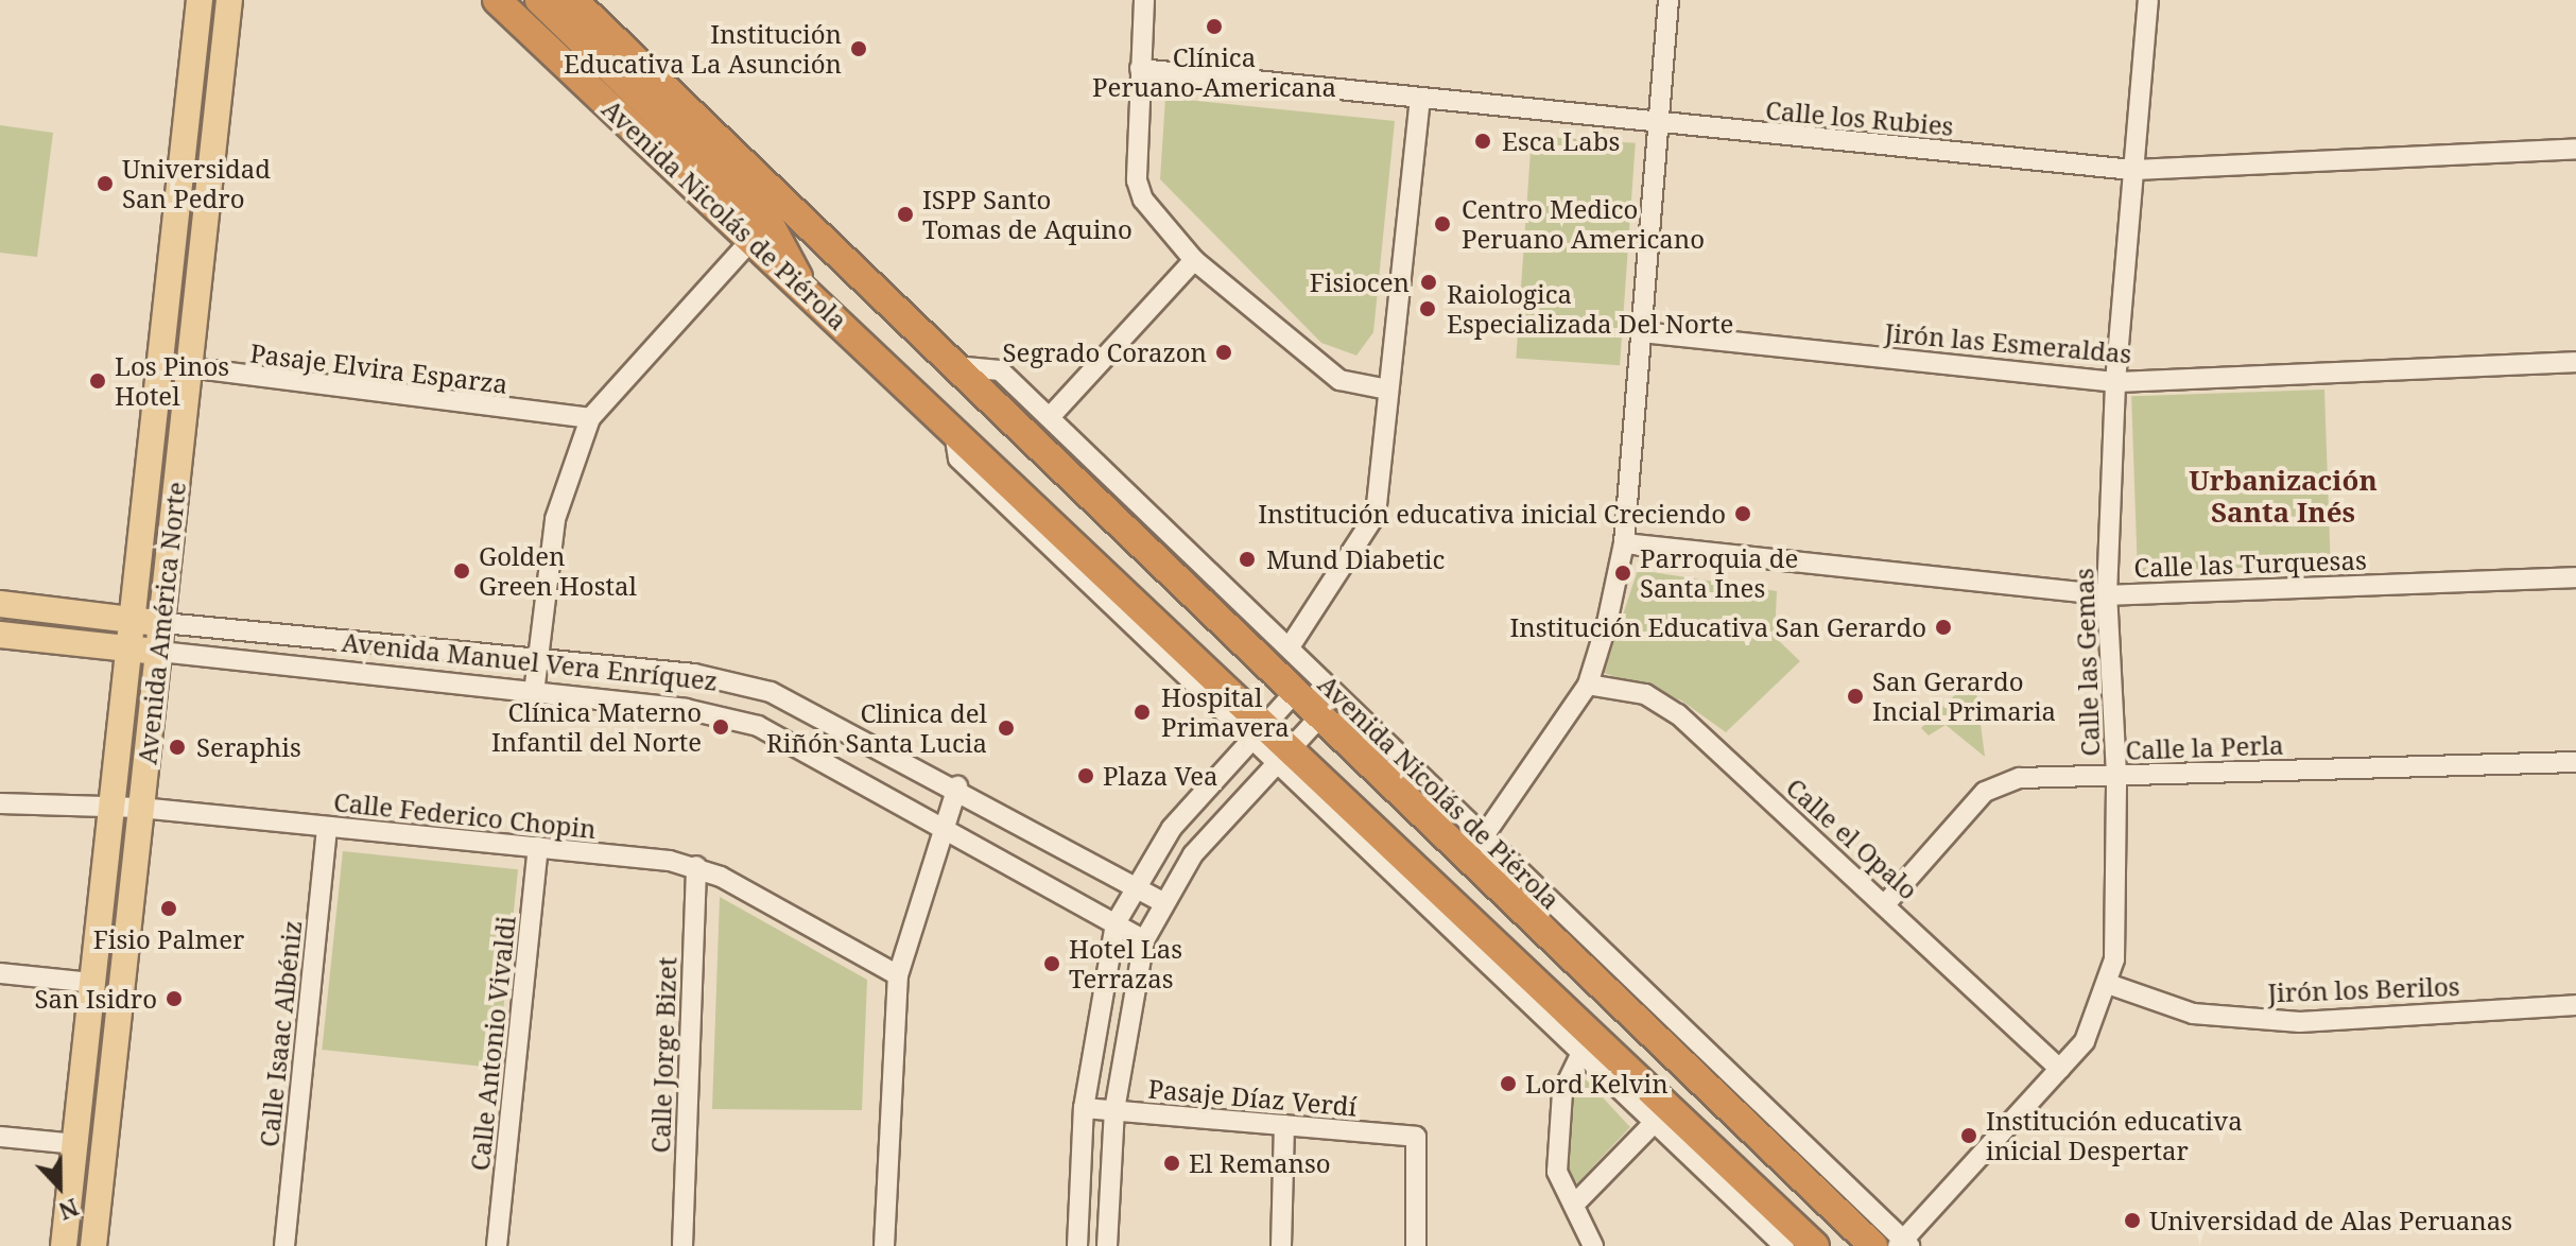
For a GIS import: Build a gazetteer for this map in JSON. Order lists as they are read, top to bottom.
{
  "streets": {
    "highway": ["Avenida Nicolás de Piérola"],
    "main road": ["Avenida América Norte", "Avenida Manuel Vera Enríquez"],
    "street": [
      "Calle los Rubies",
      "Jirón las Esmeraldas",
      "Pasaje Elvira Esparza",
      "Calle las Turquesas",
      "Calle las Gemas",
      "Calle la Perla",
      "Calle Federico Chopin",
      "Calle el Opalo",
      "Jirón los Berilos",
      "Calle Isaac Albéniz",
      "Calle Antonio Vivaldi",
      "Calle Jorge Bizet",
      "Pasaje Díaz Verdí"
    ]
  },
  "crossings": [
    ["Calle los Rubies", "Calle las Gemas"],
    ["Avenida Nicolás de Piérola", "Calle las Gemas"],
    ["Jirón las Esmeraldas", "Calle las Gemas"],
    ["Pasaje Elvira Esparza", "Avenida América Norte"],
    ["Calle las Turquesas", "Calle las Gemas"],
    ["Avenida América Norte", "Avenida Manuel Vera Enríquez"],
    ["Avenida América Norte", "Calle Federico Chopin"],
    ["Calle las Gemas", "Calle la Perla"],
    ["Calle las Gemas", "Calle el Opalo"],
    ["Calle las Gemas", "Jirón los Berilos"],
    ["Calle la Perla", "Calle el Opalo"],
    ["Calle Federico Chopin", "Calle Isaac Albéniz"],
    ["Calle Federico Chopin", "Calle Antonio Vivaldi"],
    ["Calle Federico Chopin", "Calle Jorge Bizet"]
  ],
  "districts": ["Urbanización Santa Inés"],
  "places": [
    "Clínica Peruano-Americana",
    "Institución Educativa La Asunción",
    "Esca Labs",
    "Universidad San Pedro",
    "ISPP Santo Tomas de Aquino",
    "Centro Medico Peruano Americano",
    "Fisiocen",
    "Raiologica Especializada Del Norte",
    "Segrado Corazon",
    "Los Pinos Hotel",
    "Institución educativa inicial Creciendo",
    "Mund Diabetic",
    "Golden Green Hostal",
    "Parroquia de Santa Ines",
    "Institución Educativa San Gerardo",
    "San Gerardo Incial Primaria",
    "Hospital Primavera",
    "Clínica Materno Infantil del Norte",
    "Clinica del Riñón Santa Lucia",
    "Seraphis",
    "Plaza Vea",
    "Fisio Palmer",
    "Hotel Las Terrazas",
    "San Isidro",
    "Lord Kelvin",
    "Institución educativa inicial Despertar",
    "El Remanso",
    "Universidad de Alas Peruanas"
  ],
  "north": "bottom"
}
